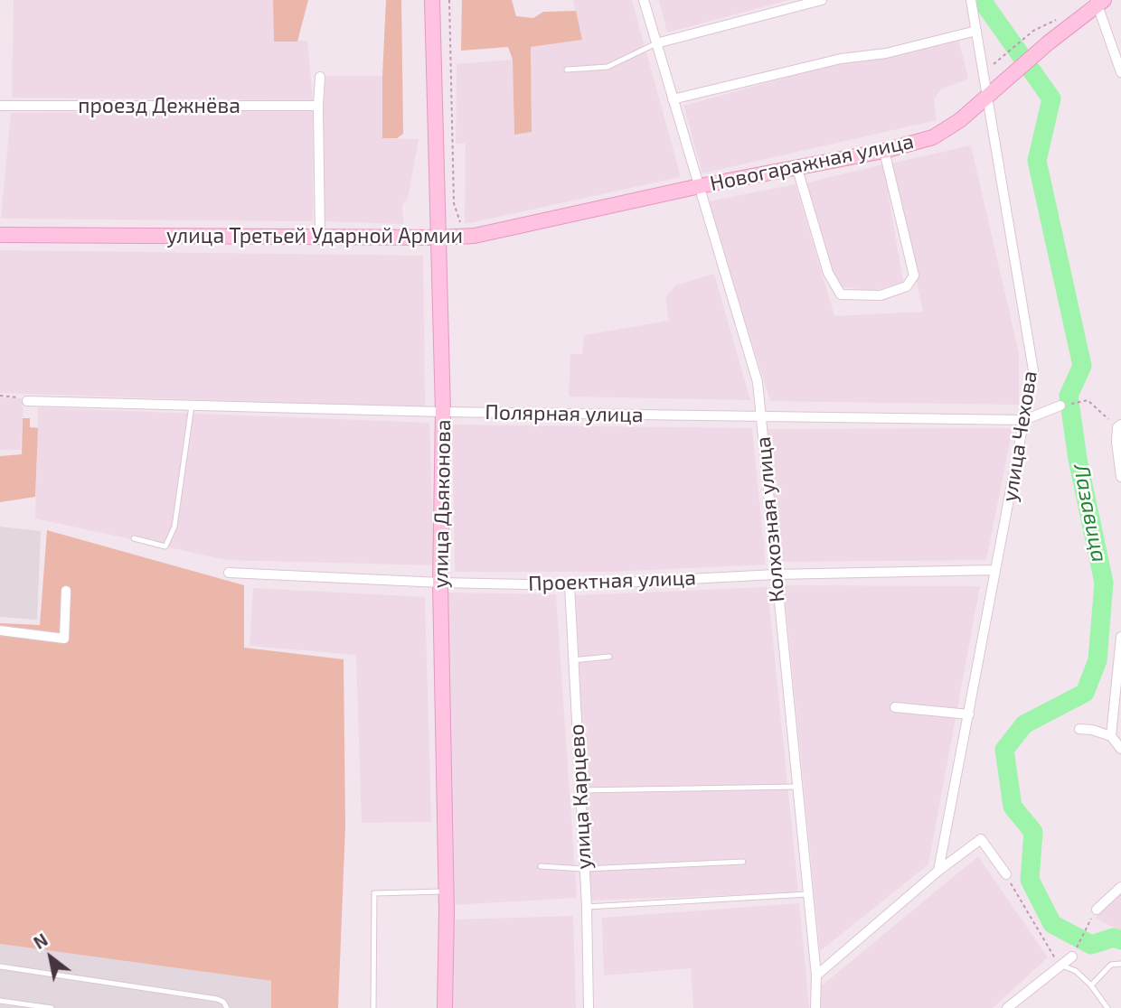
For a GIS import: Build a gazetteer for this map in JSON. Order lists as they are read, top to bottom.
{
  "streets": {
    "main road": ["Новогаражная улица", "улица Третьей Ударной Армии", "улица Дьяконова"],
    "street": [
      "проезд Дежнёва",
      "Полярная улица",
      "улица Чехова",
      "Колхозная улица",
      "Проектная улица",
      "улица Карцево"
    ]
  },
  "crossings": [
    ["Новогаражная улица", "улица Третьей Ударной Армии"],
    ["Новогаражная улица", "улица Чехова"],
    ["Новогаражная улица", "Колхозная улица"],
    ["улица Третьей Ударной Армии", "улица Дьяконова"],
    ["улица Третьей Ударной Армии", "Колхозная улица"],
    ["Полярная улица", "улица Чехова"],
    ["Полярная улица", "улица Дьяконова"],
    ["Полярная улица", "Колхозная улица"],
    ["улица Чехова", "Проектная улица"],
    ["улица Дьяконова", "Проектная улица"],
    ["Колхозная улица", "Проектная улица"],
    ["Проектная улица", "улица Карцево"]
  ],
  "water": ["Лазавица"],
  "north": "top left"
}
